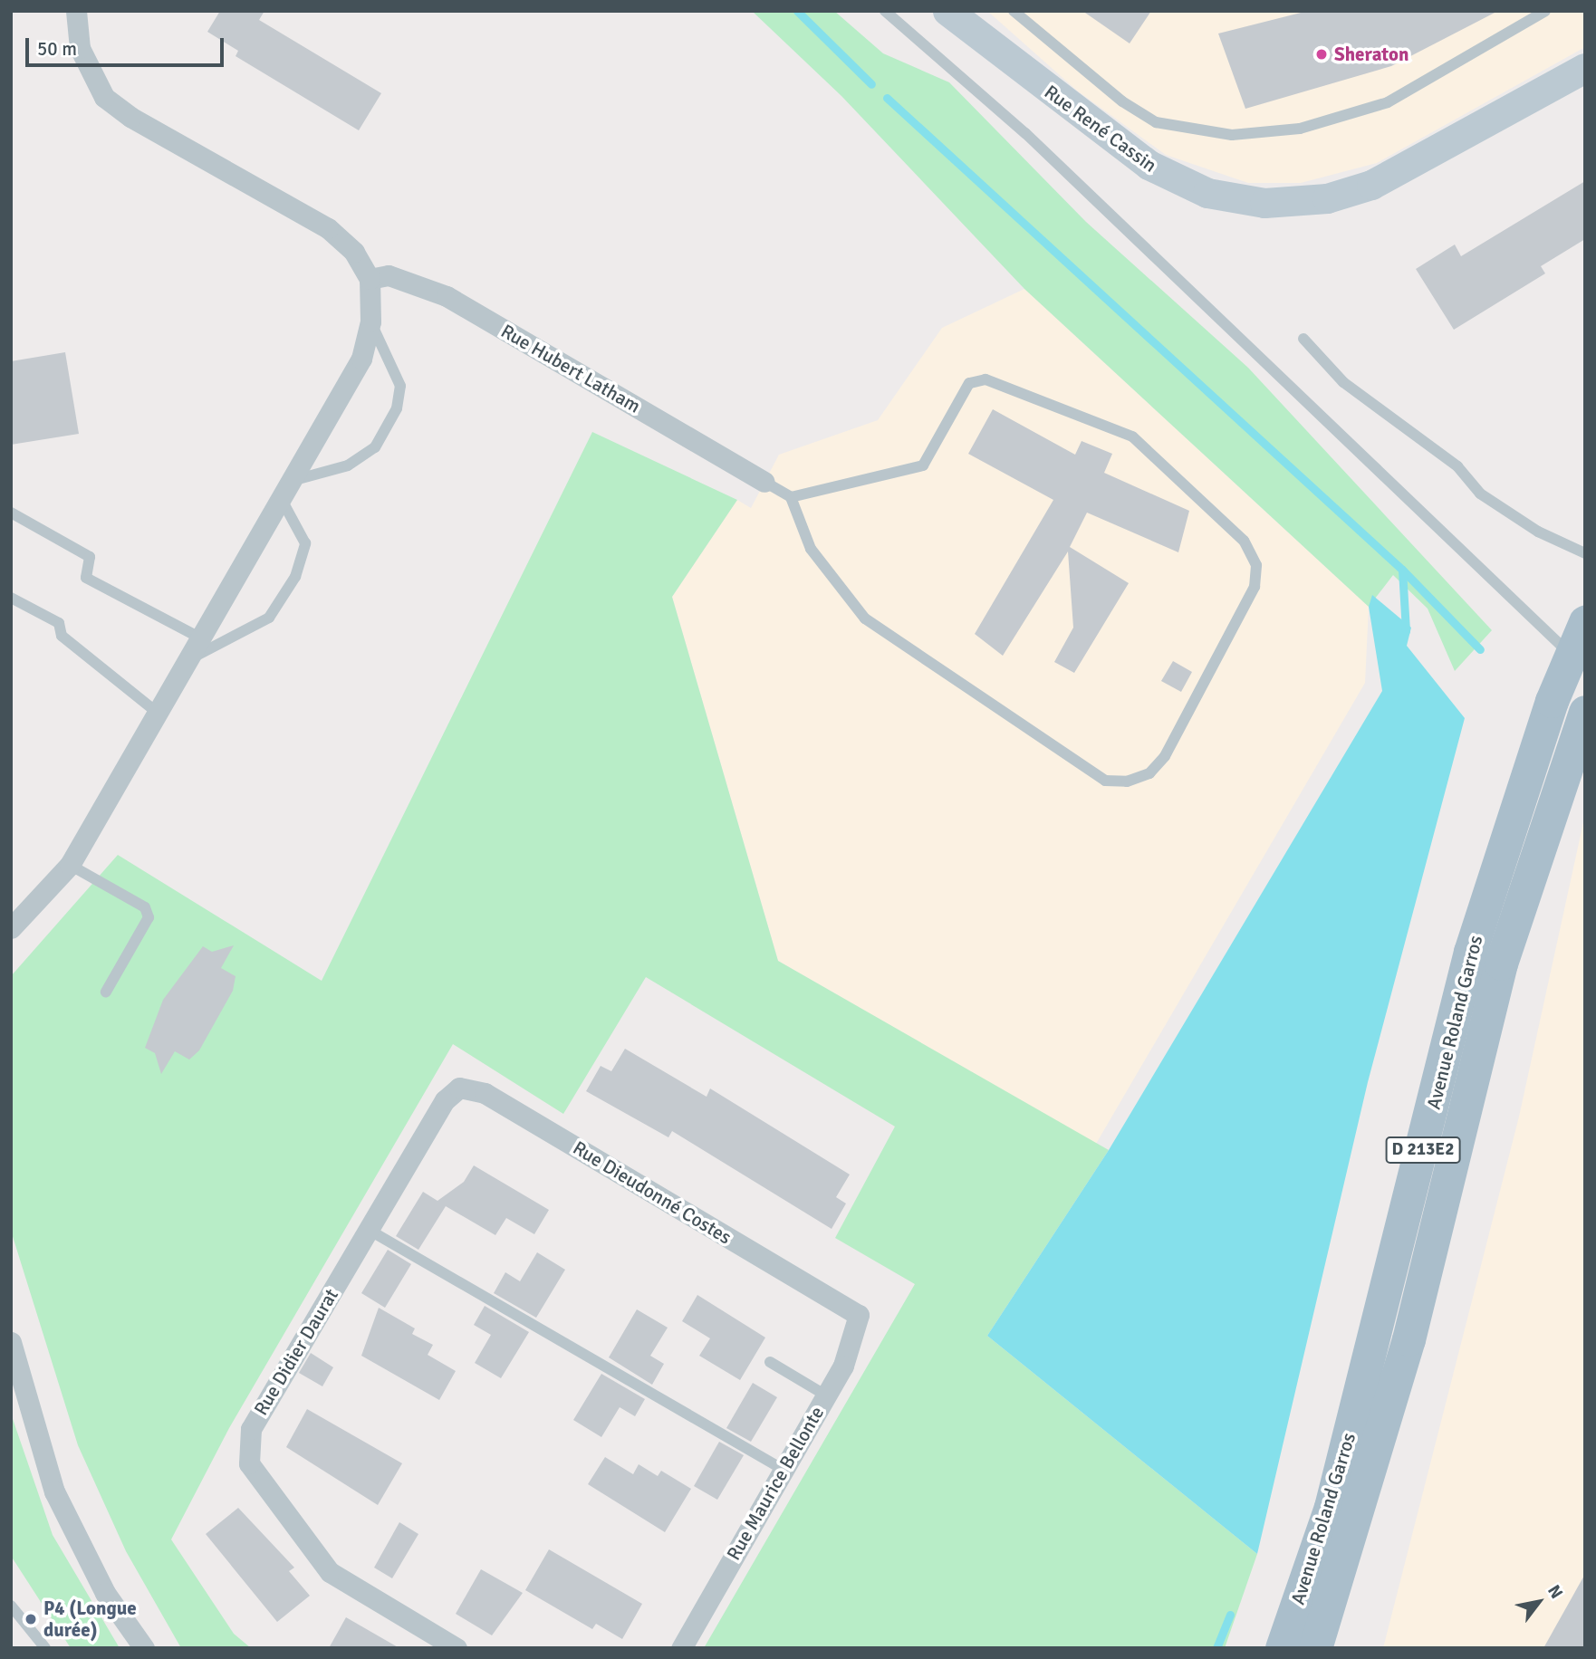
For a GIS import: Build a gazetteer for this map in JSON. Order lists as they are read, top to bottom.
{
  "streets": {
    "main road": ["Avenue Roland Garros", "D 213E2"],
    "street": [
      "Rue René Cassin",
      "Rue Hubert Latham",
      "Rue Dieudonné Costes",
      "Rue Didier Daurat",
      "Rue Maurice Bellonte"
    ]
  },
  "crossings": [
    ["Rue Dieudonné Costes", "Rue Didier Daurat"],
    ["Rue Dieudonné Costes", "Rue Maurice Bellonte"]
  ],
  "places": ["Sheraton", "P4 (Longue durée)"],
  "scale_bar": "50 m",
  "north": "top right"
}
